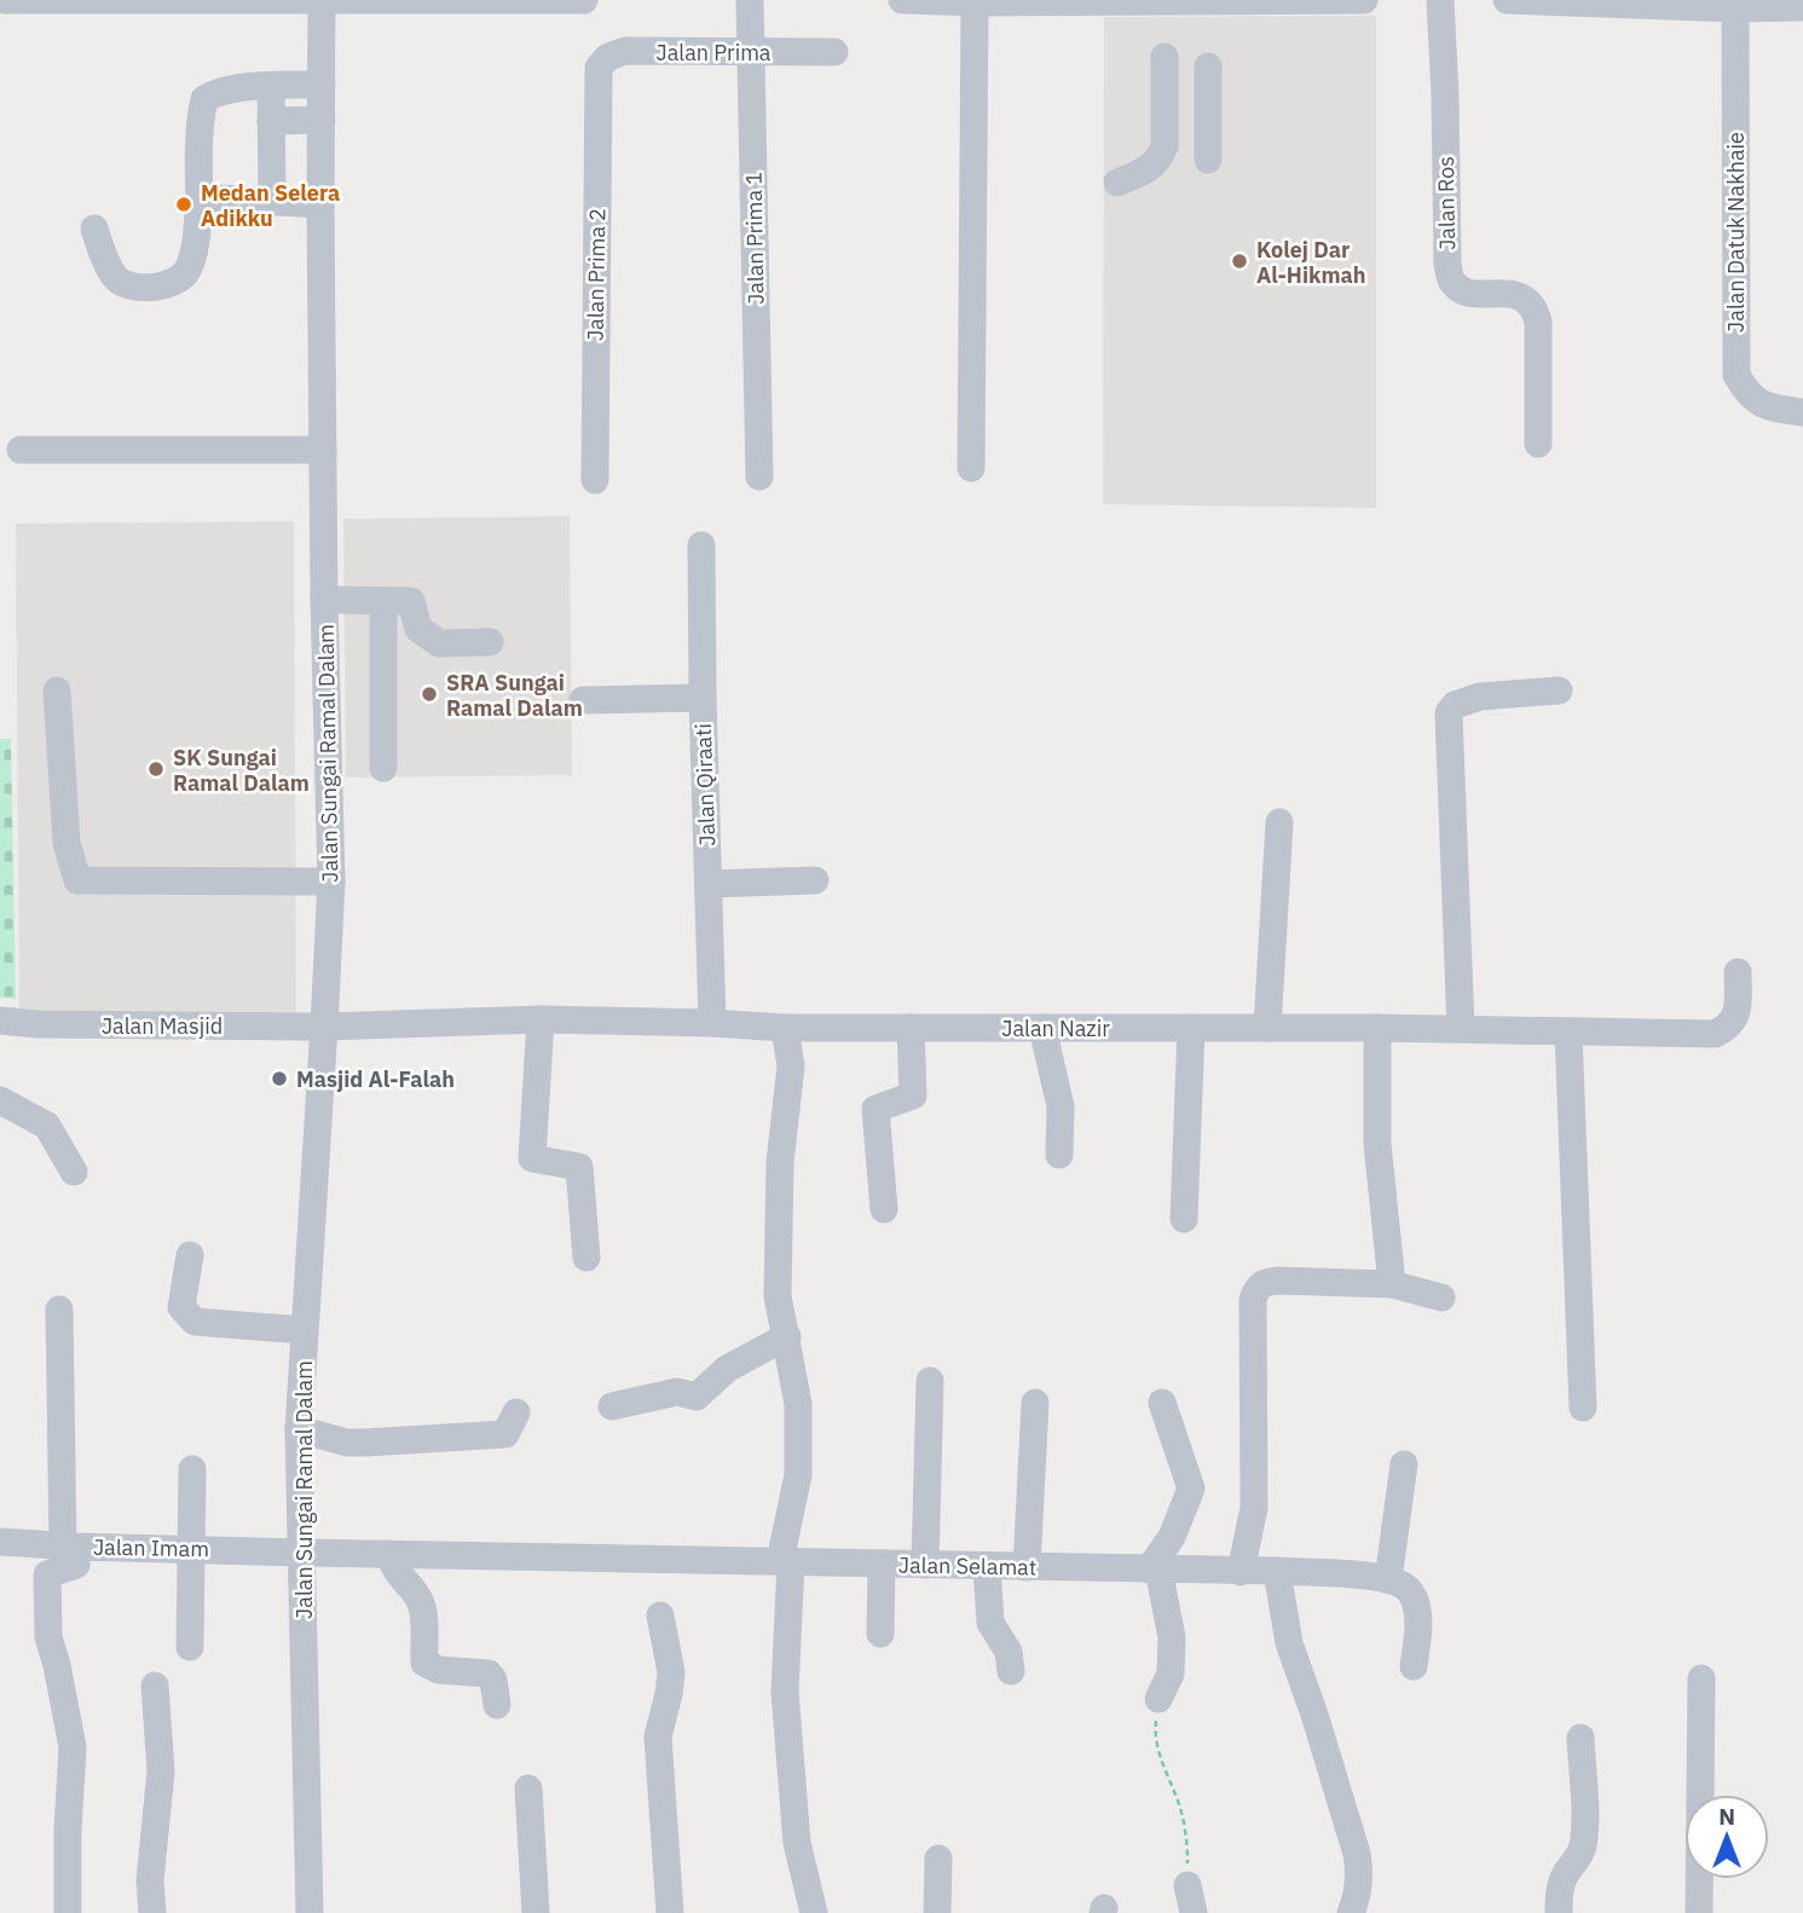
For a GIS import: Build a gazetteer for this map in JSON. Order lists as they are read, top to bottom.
{
  "streets": {
    "street": [
      "Jalan Prima",
      "Jalan Ros",
      "Jalan Datuk Nakhaie",
      "Jalan Prima 1",
      "Jalan Prima 2",
      "Jalan Sungai Ramal Dalam",
      "Jalan Qiraati",
      "Jalan Masjid",
      "Jalan Nazir",
      "Jalan Imam",
      "Jalan Selamat"
    ]
  },
  "crossings": [
    ["Jalan Prima", "Jalan Prima 1"],
    ["Jalan Prima", "Jalan Prima 2"],
    ["Jalan Sungai Ramal Dalam", "Jalan Masjid"],
    ["Jalan Sungai Ramal Dalam", "Jalan Nazir"],
    ["Jalan Sungai Ramal Dalam", "Jalan Imam"],
    ["Jalan Sungai Ramal Dalam", "Jalan Selamat"],
    ["Jalan Qiraati", "Jalan Nazir"],
    ["Jalan Masjid", "Jalan Nazir"],
    ["Jalan Imam", "Jalan Selamat"]
  ],
  "places": [
    "Medan Selera Adikku",
    "Kolej Dar Al-Hikmah",
    "SRA Sungai Ramal Dalam",
    "SK Sungai Ramal Dalam",
    "Masjid Al-Falah"
  ],
  "north": "top"
}
